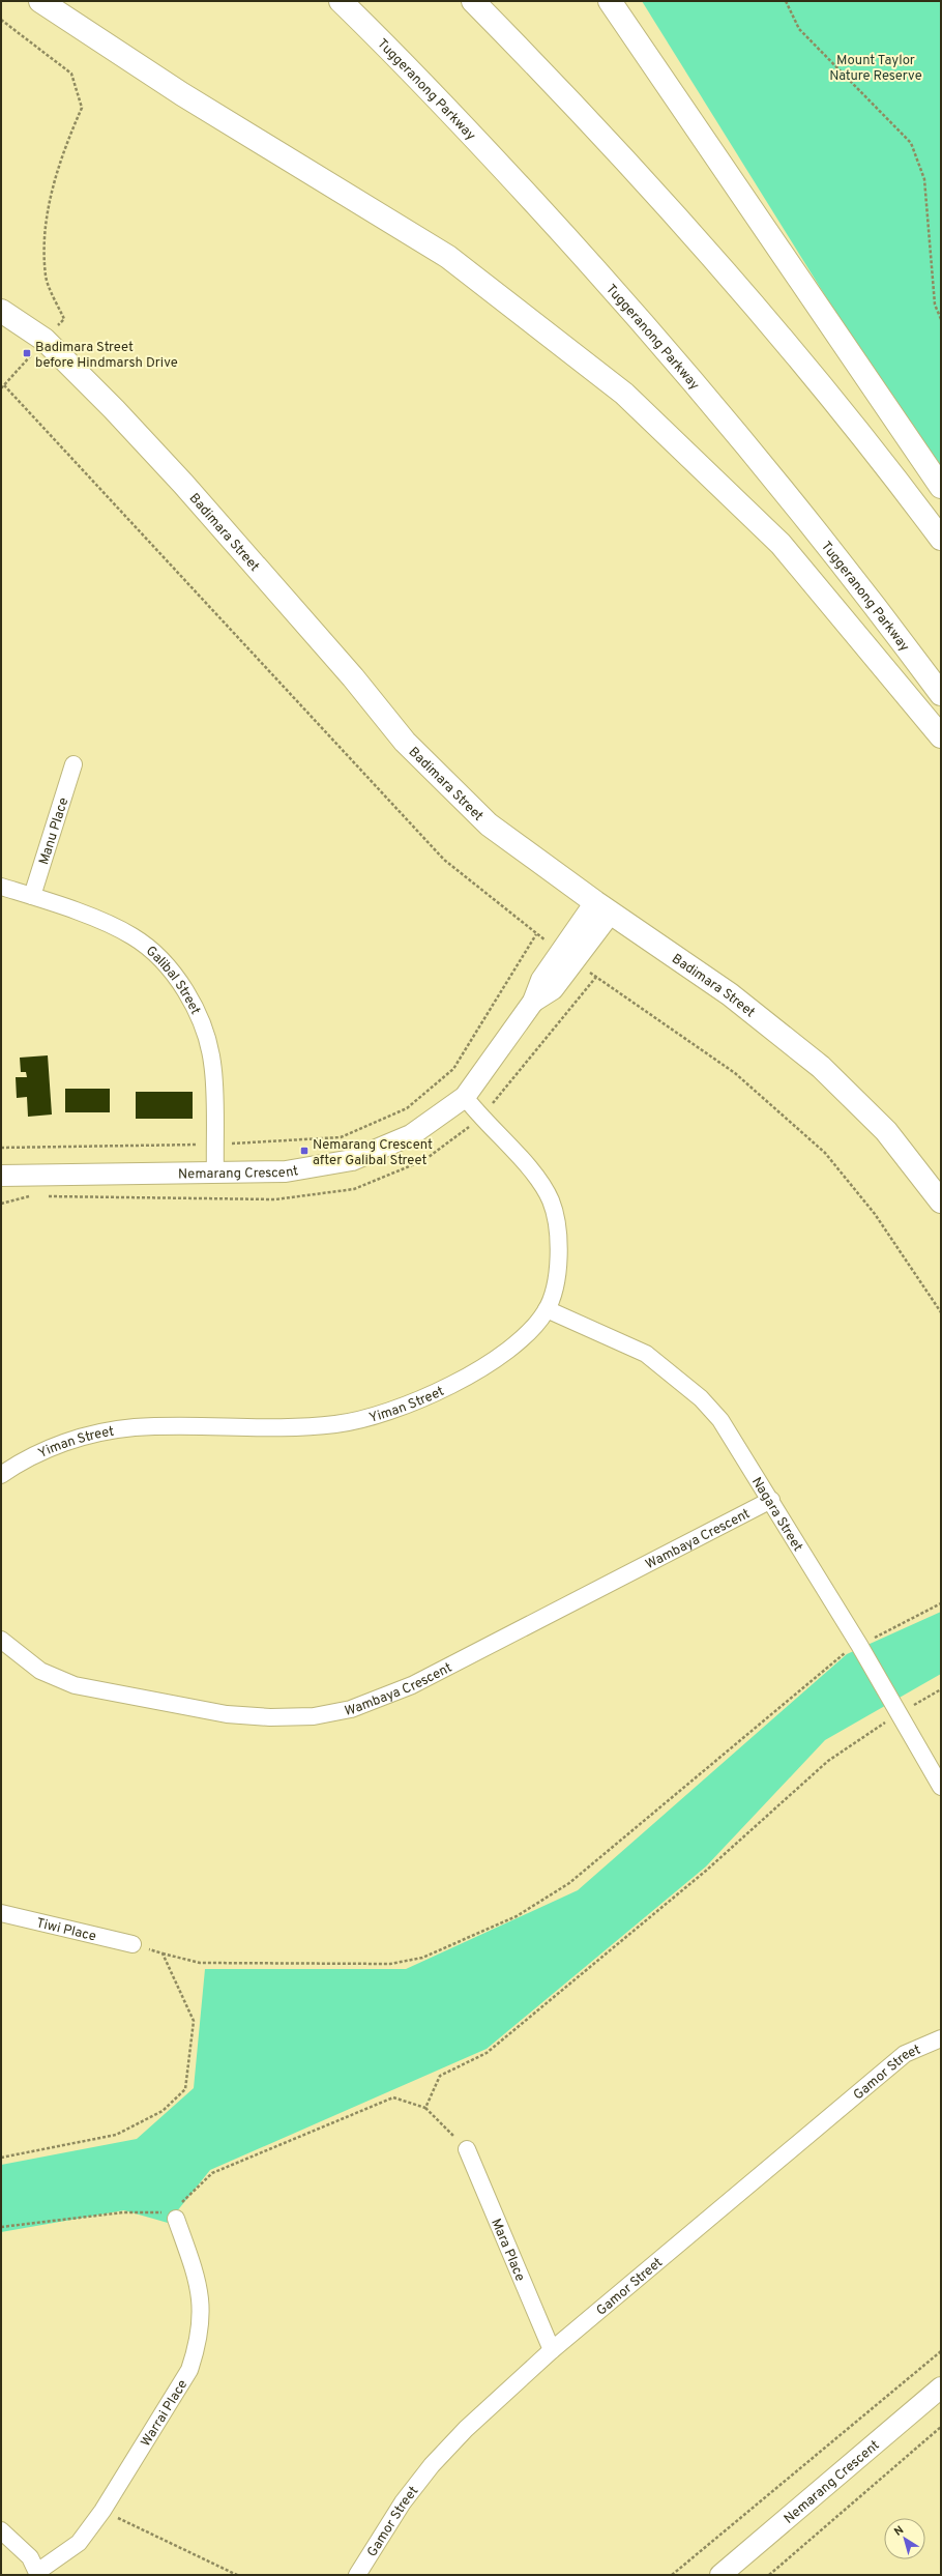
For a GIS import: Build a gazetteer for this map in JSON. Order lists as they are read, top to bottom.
{
  "streets": {
    "main road": ["Tuggeranong Parkway", "Badimara Street"],
    "street": [
      "Manu Place",
      "Galibal Street",
      "Nemarang Crescent",
      "Yiman Street",
      "Nagara Street",
      "Wambaya Crescent",
      "Tiwi Place",
      "Gamor Street",
      "Mara Place",
      "Warrai Place"
    ]
  },
  "crossings": [
    ["Badimara Street", "Nemarang Crescent"],
    ["Manu Place", "Galibal Street"],
    ["Galibal Street", "Nemarang Crescent"],
    ["Nemarang Crescent", "Yiman Street"],
    ["Yiman Street", "Nagara Street"],
    ["Nagara Street", "Wambaya Crescent"],
    ["Gamor Street", "Mara Place"]
  ],
  "parks": ["Mount Taylor Nature Reserve"],
  "places": {
    "transit": ["Badimara Street before Hindmarsh Drive", "Nemarang Crescent after Galibal Street"]
  },
  "north": "top left"
}
